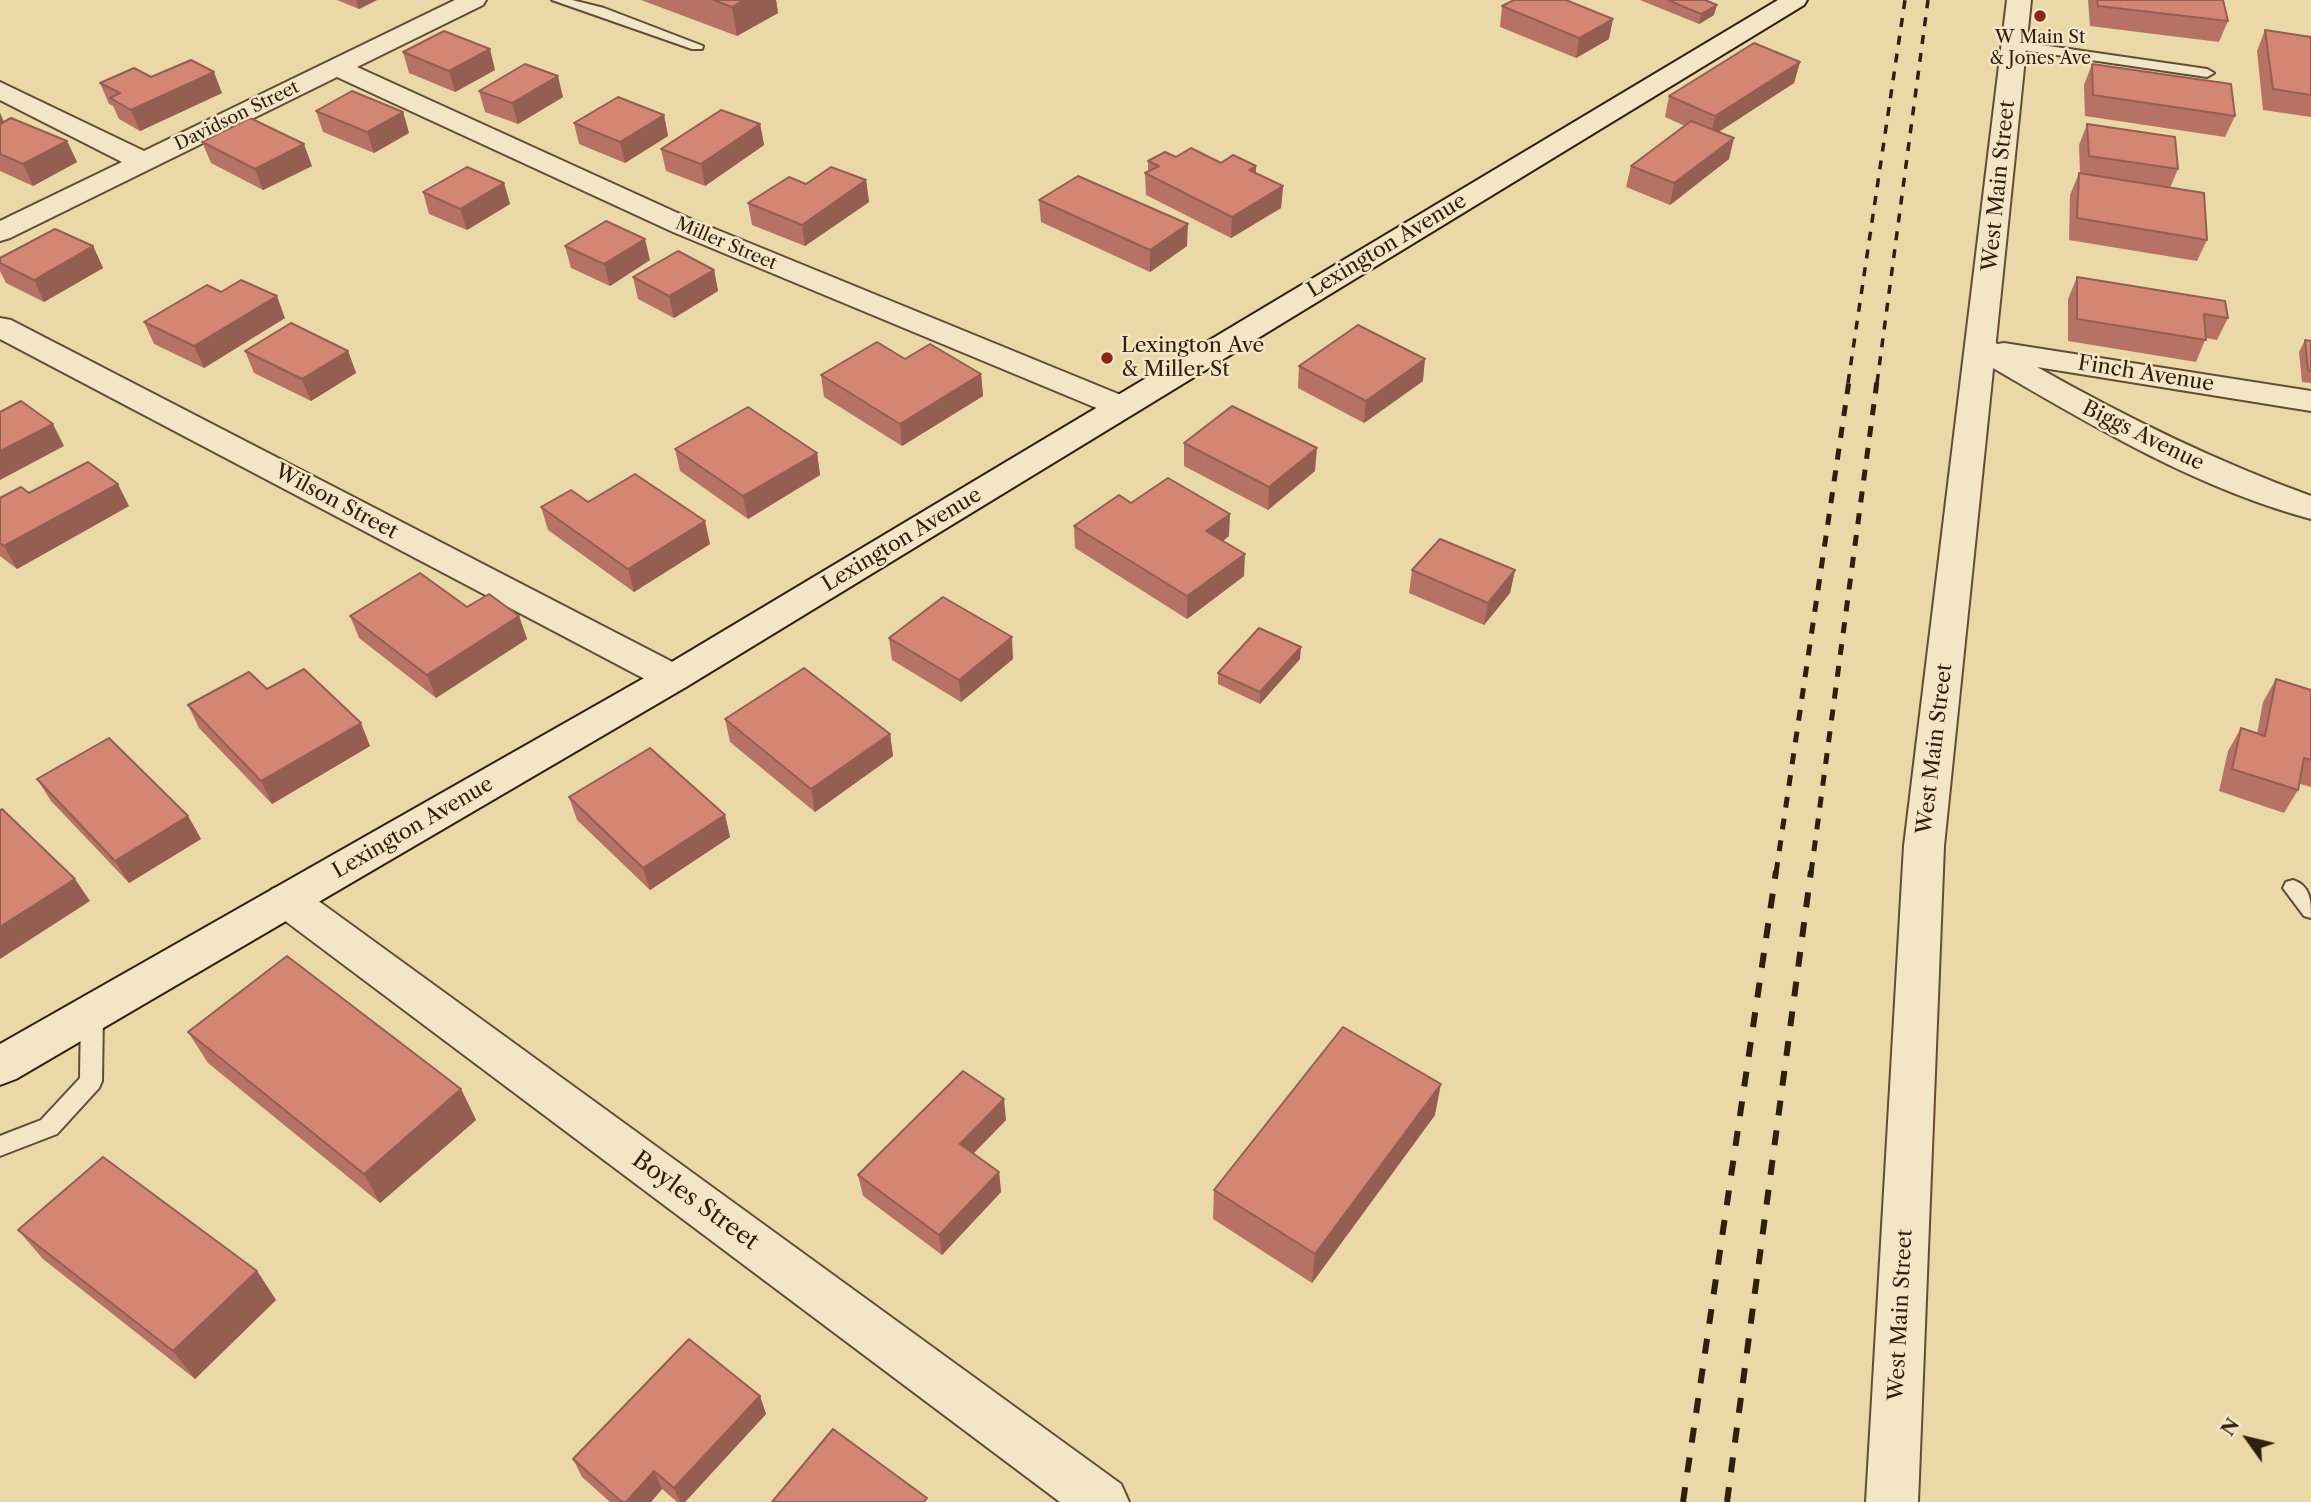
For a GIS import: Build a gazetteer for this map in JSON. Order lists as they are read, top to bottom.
{
  "streets": {
    "street": [
      "Davidson Street",
      "West Main Street",
      "Miller Street",
      "Lexington Avenue",
      "Finch Avenue",
      "Biggs Avenue",
      "Wilson Street",
      "Boyles Street"
    ]
  },
  "crossings": [
    ["Davidson Street", "Miller Street"],
    ["West Main Street", "Finch Avenue"],
    ["West Main Street", "Biggs Avenue"],
    ["Miller Street", "Lexington Avenue"],
    ["Lexington Avenue", "Wilson Street"],
    ["Lexington Avenue", "Boyles Street"],
    ["Finch Avenue", "Biggs Avenue"]
  ],
  "places": ["W Main St & Jones Ave", "Lexington Ave & Miller St"],
  "north": "top left"
}
